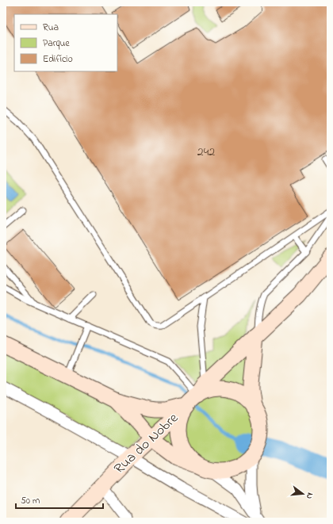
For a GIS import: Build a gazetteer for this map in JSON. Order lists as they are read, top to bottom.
{
  "streets": {
    "main road": ["Rua do Nobre"]
  },
  "house_numbers": ["242"],
  "legend": ["Rua", "Parque", "Edifício"],
  "scale_bar": "50 m",
  "north": "right"
}
